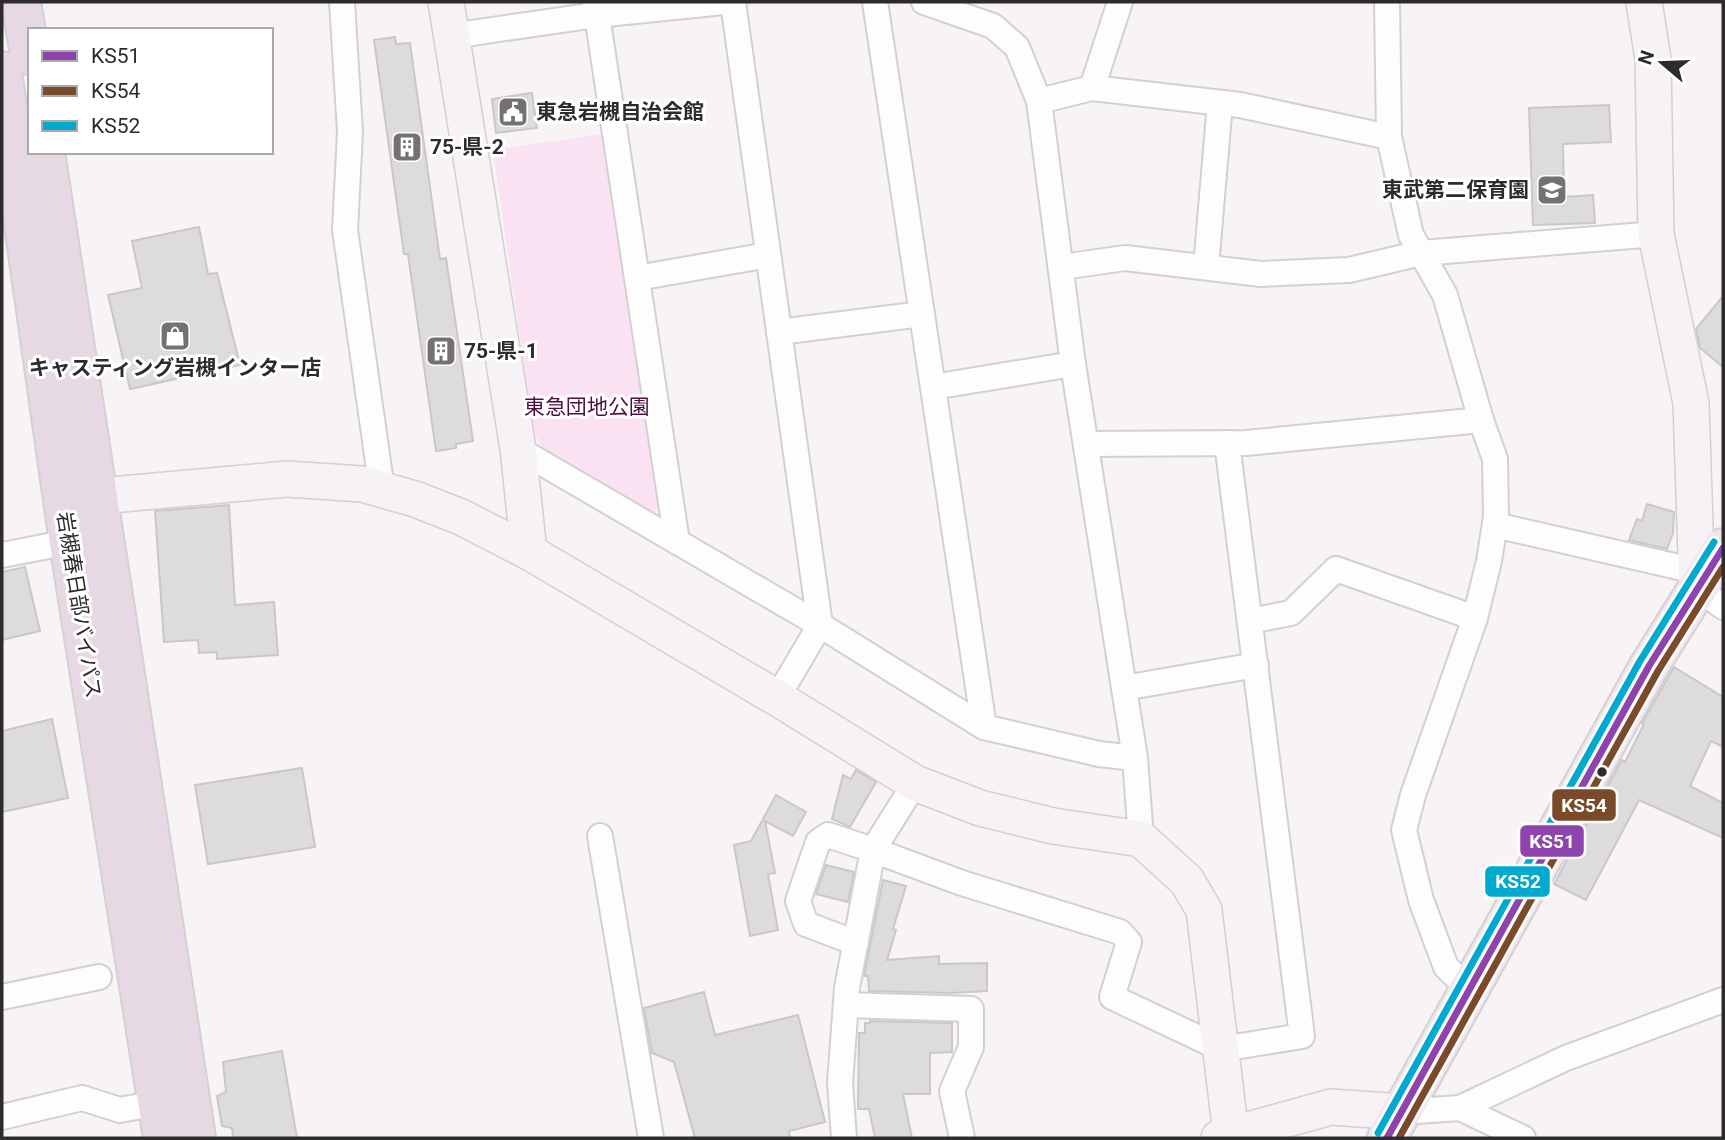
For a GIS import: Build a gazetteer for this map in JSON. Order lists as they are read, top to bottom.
{
  "streets": {
    "highway": ["岩槻春日部バイパス"]
  },
  "parks": ["東急団地公園"],
  "places": {
    "public building": ["東急岩槻自治会館"],
    "building": ["75-県-2", "75-県-1"],
    "school or university": ["東武第二保育園"],
    "shop": ["キャスティング岩槻インター店"]
  },
  "lines": ["transit line KS52", "transit line KS51", "transit line KS54"],
  "legend": ["KS51", "KS54", "KS52"],
  "north": "left"
}
